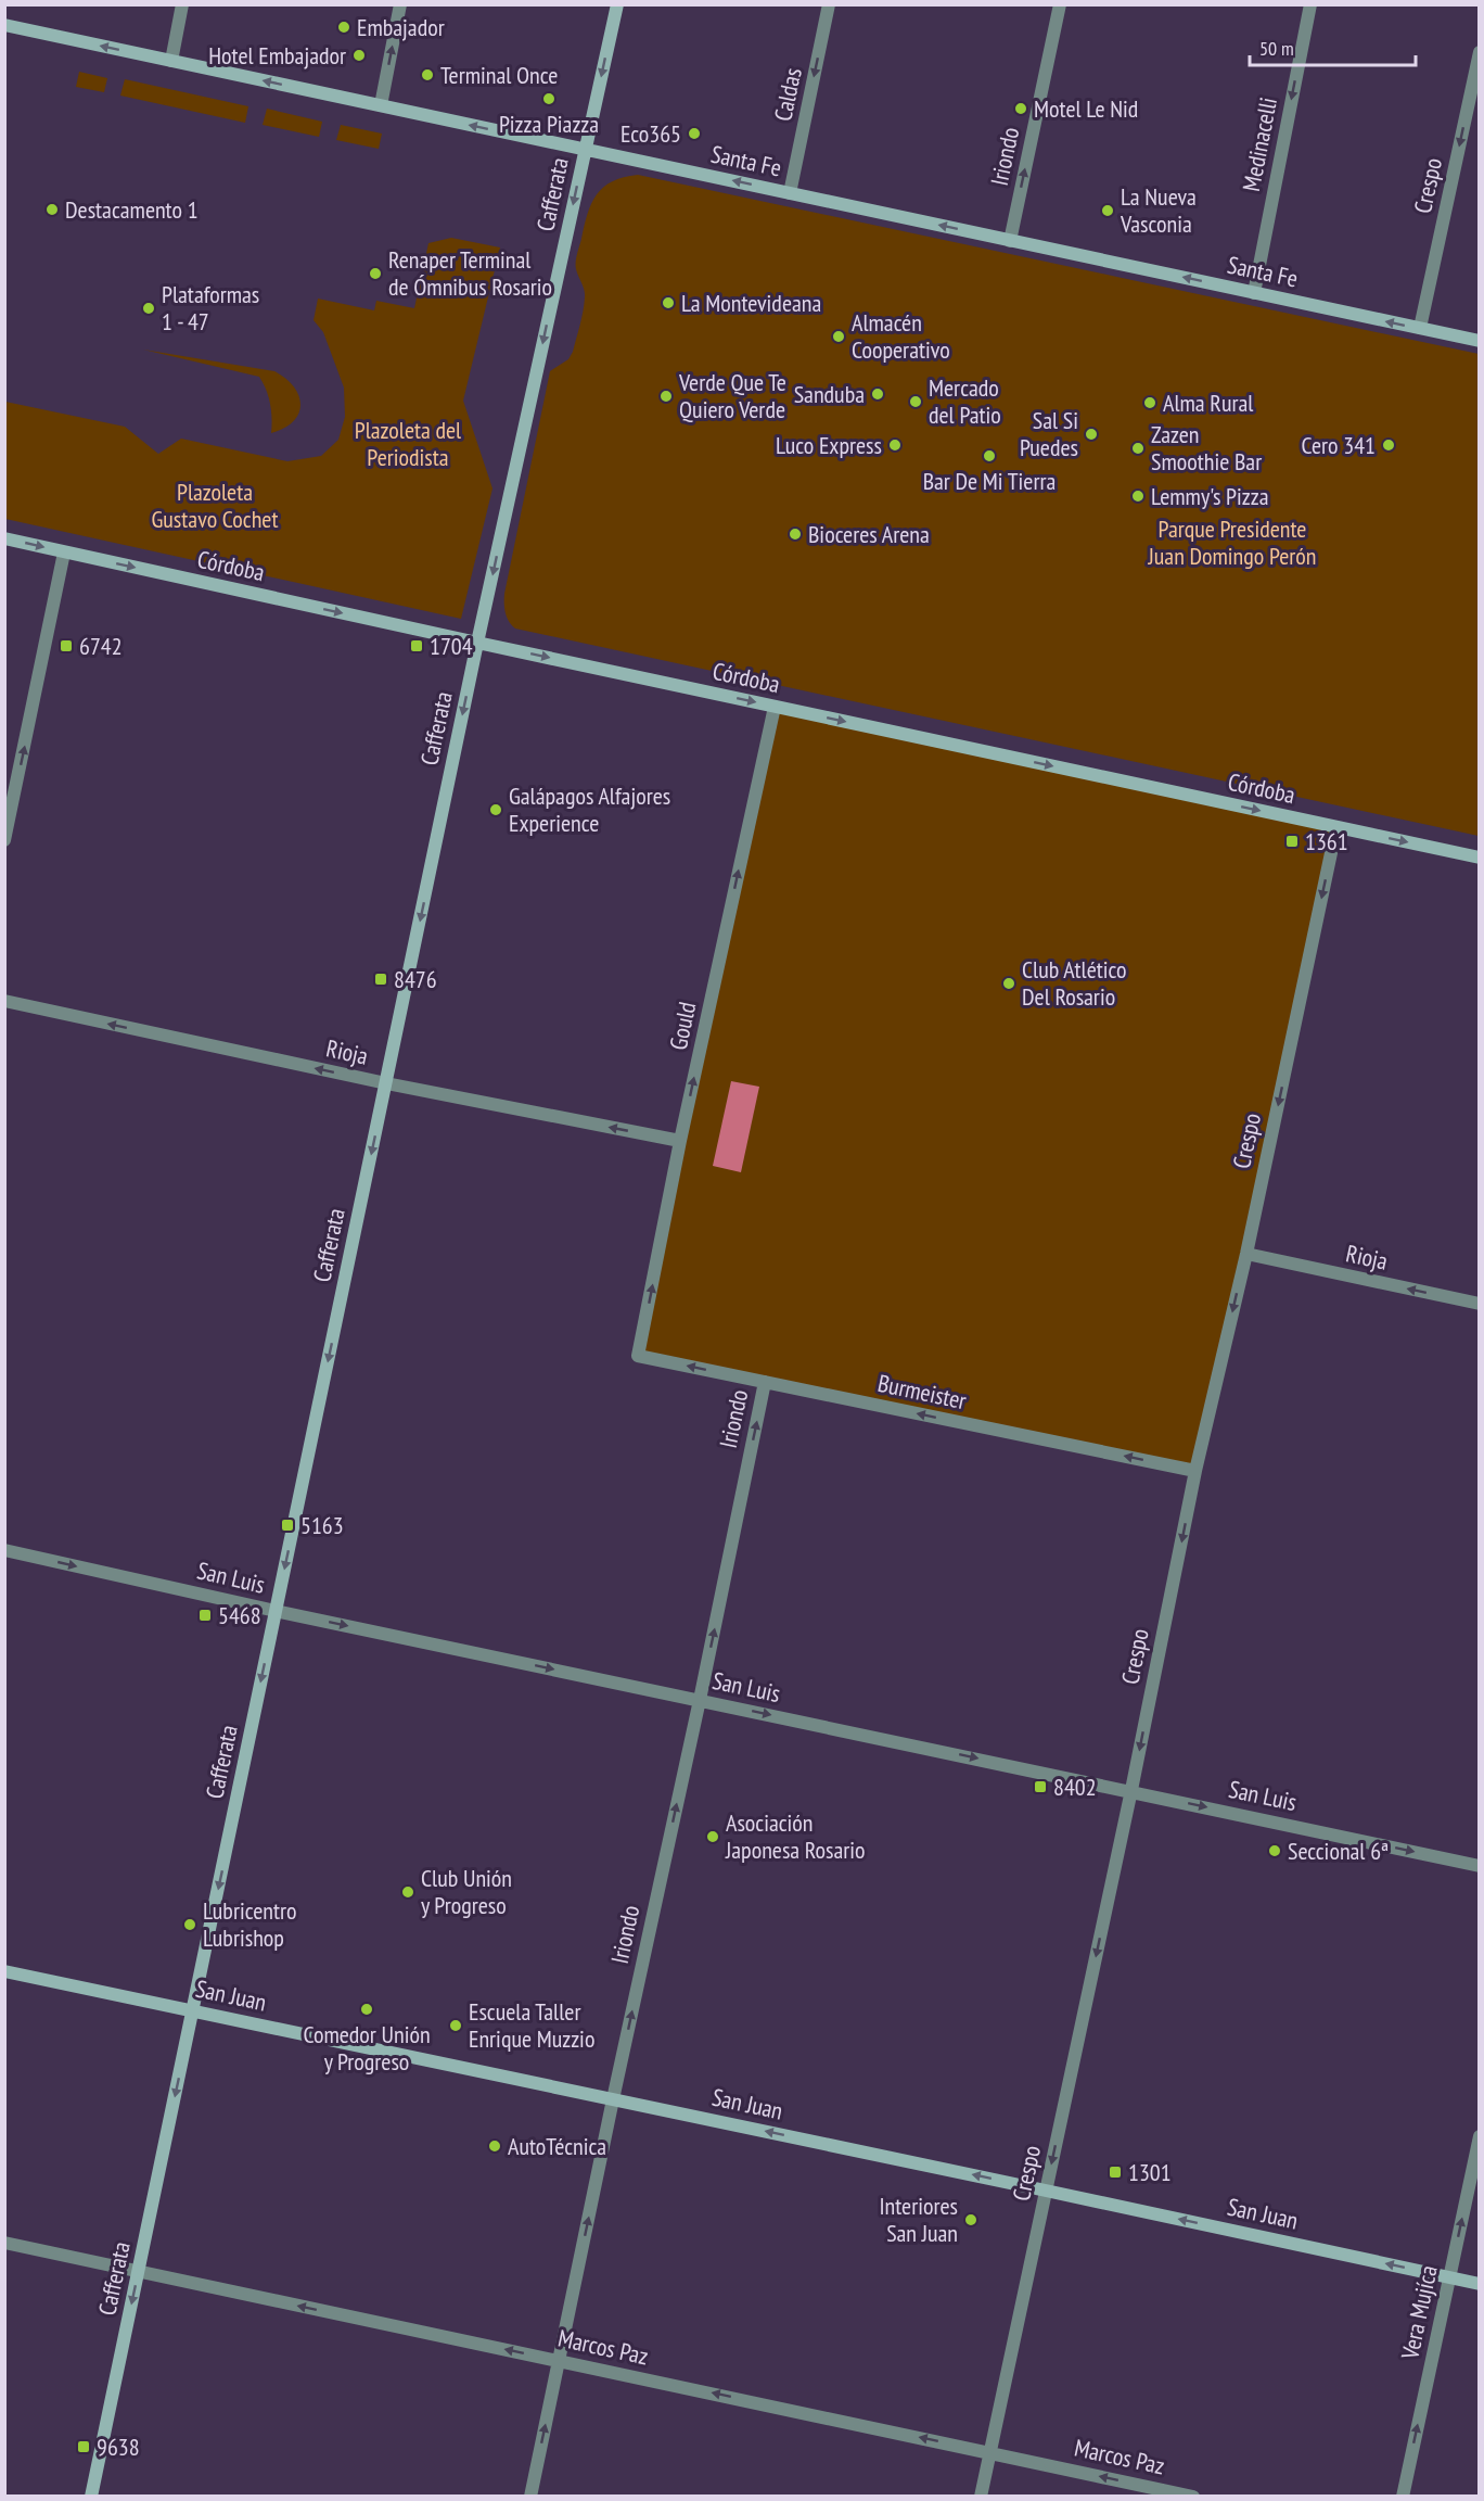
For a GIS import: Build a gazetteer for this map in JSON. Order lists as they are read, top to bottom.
{
  "streets": {
    "main road": [
      "Santa Fe",
      "Cafferata",
      "Córdoba",
      "San Juan"
    ],
    "street": [
      "Caldas",
      "Medinacelli",
      "Iriondo",
      "Crespo",
      "Gould",
      "Rioja",
      "Burmeister",
      "San Luis",
      "Vera Mujíca",
      "Marcos Paz"
    ]
  },
  "crossings": [
    ["Caldas", "Santa Fe"],
    ["Medinacelli", "Santa Fe"],
    ["Iriondo", "Santa Fe"],
    ["Iriondo", "Burmeister"],
    ["Iriondo", "San Luis"],
    ["Iriondo", "San Juan"],
    ["Iriondo", "Marcos Paz"],
    ["Santa Fe", "Crespo"],
    ["Santa Fe", "Cafferata"],
    ["Crespo", "Córdoba"],
    ["Crespo", "Rioja"],
    ["Crespo", "Burmeister"],
    ["Crespo", "San Luis"],
    ["Crespo", "San Juan"],
    ["Crespo", "Marcos Paz"],
    ["Cafferata", "Córdoba"],
    ["Cafferata", "Rioja"],
    ["Cafferata", "San Luis"],
    ["Cafferata", "San Juan"],
    ["Cafferata", "Marcos Paz"],
    ["Córdoba", "Gould"],
    ["Gould", "Rioja"],
    ["Gould", "Burmeister"],
    ["San Juan", "Vera Mujíca"]
  ],
  "one_way": [
    "Caldas",
    "Medinacelli",
    "Iriondo",
    "Santa Fe",
    "Crespo",
    "Cafferata",
    "Córdoba",
    "Gould",
    "Rioja",
    "Burmeister",
    "San Luis",
    "San Juan",
    "Vera Mujíca",
    "Marcos Paz"
  ],
  "parks": ["Plazoleta del Periodista", "Plazoleta Gustavo Cochet", "Parque Presidente Juan Domingo Perón"],
  "places": {
    "other": [
      "Embajador",
      "Hotel Embajador",
      "Terminal Once",
      "Pizza Piazza",
      "Motel Le Nid",
      "Eco365",
      "Destacamento 1",
      "La Nueva Vasconia",
      "Renaper Terminal de Ómnibus Rosario",
      "La Montevideana",
      "Plataformas 1 - 47",
      "Almacén Cooperativo",
      "Sanduba",
      "Verde Que Te Quiero Verde",
      "Mercado del Patio",
      "Alma Rural",
      "Sal Si Puedes",
      "Luco Express",
      "Cero 341",
      "Zazen Smoothie Bar",
      "Bar De Mi Tierra",
      "Lemmy's Pizza",
      "Bioceres Arena",
      "Galápagos Alfajores Experience",
      "Club Atlético Del Rosario",
      "Asociación Japonesa Rosario",
      "Seccional 6ª",
      "Club Unión y Progreso",
      "Lubricentro Lubrishop",
      "Comedor Unión y Progreso",
      "Escuela Taller Enrique Muzzio",
      "AutoTécnica",
      "Interiores San Juan"
    ],
    "transit": [
      "6742",
      "1704",
      "1361",
      "8476",
      "5163",
      "5468",
      "8402",
      "1301",
      "9638"
    ]
  },
  "scale_bar": "50 m"
}
